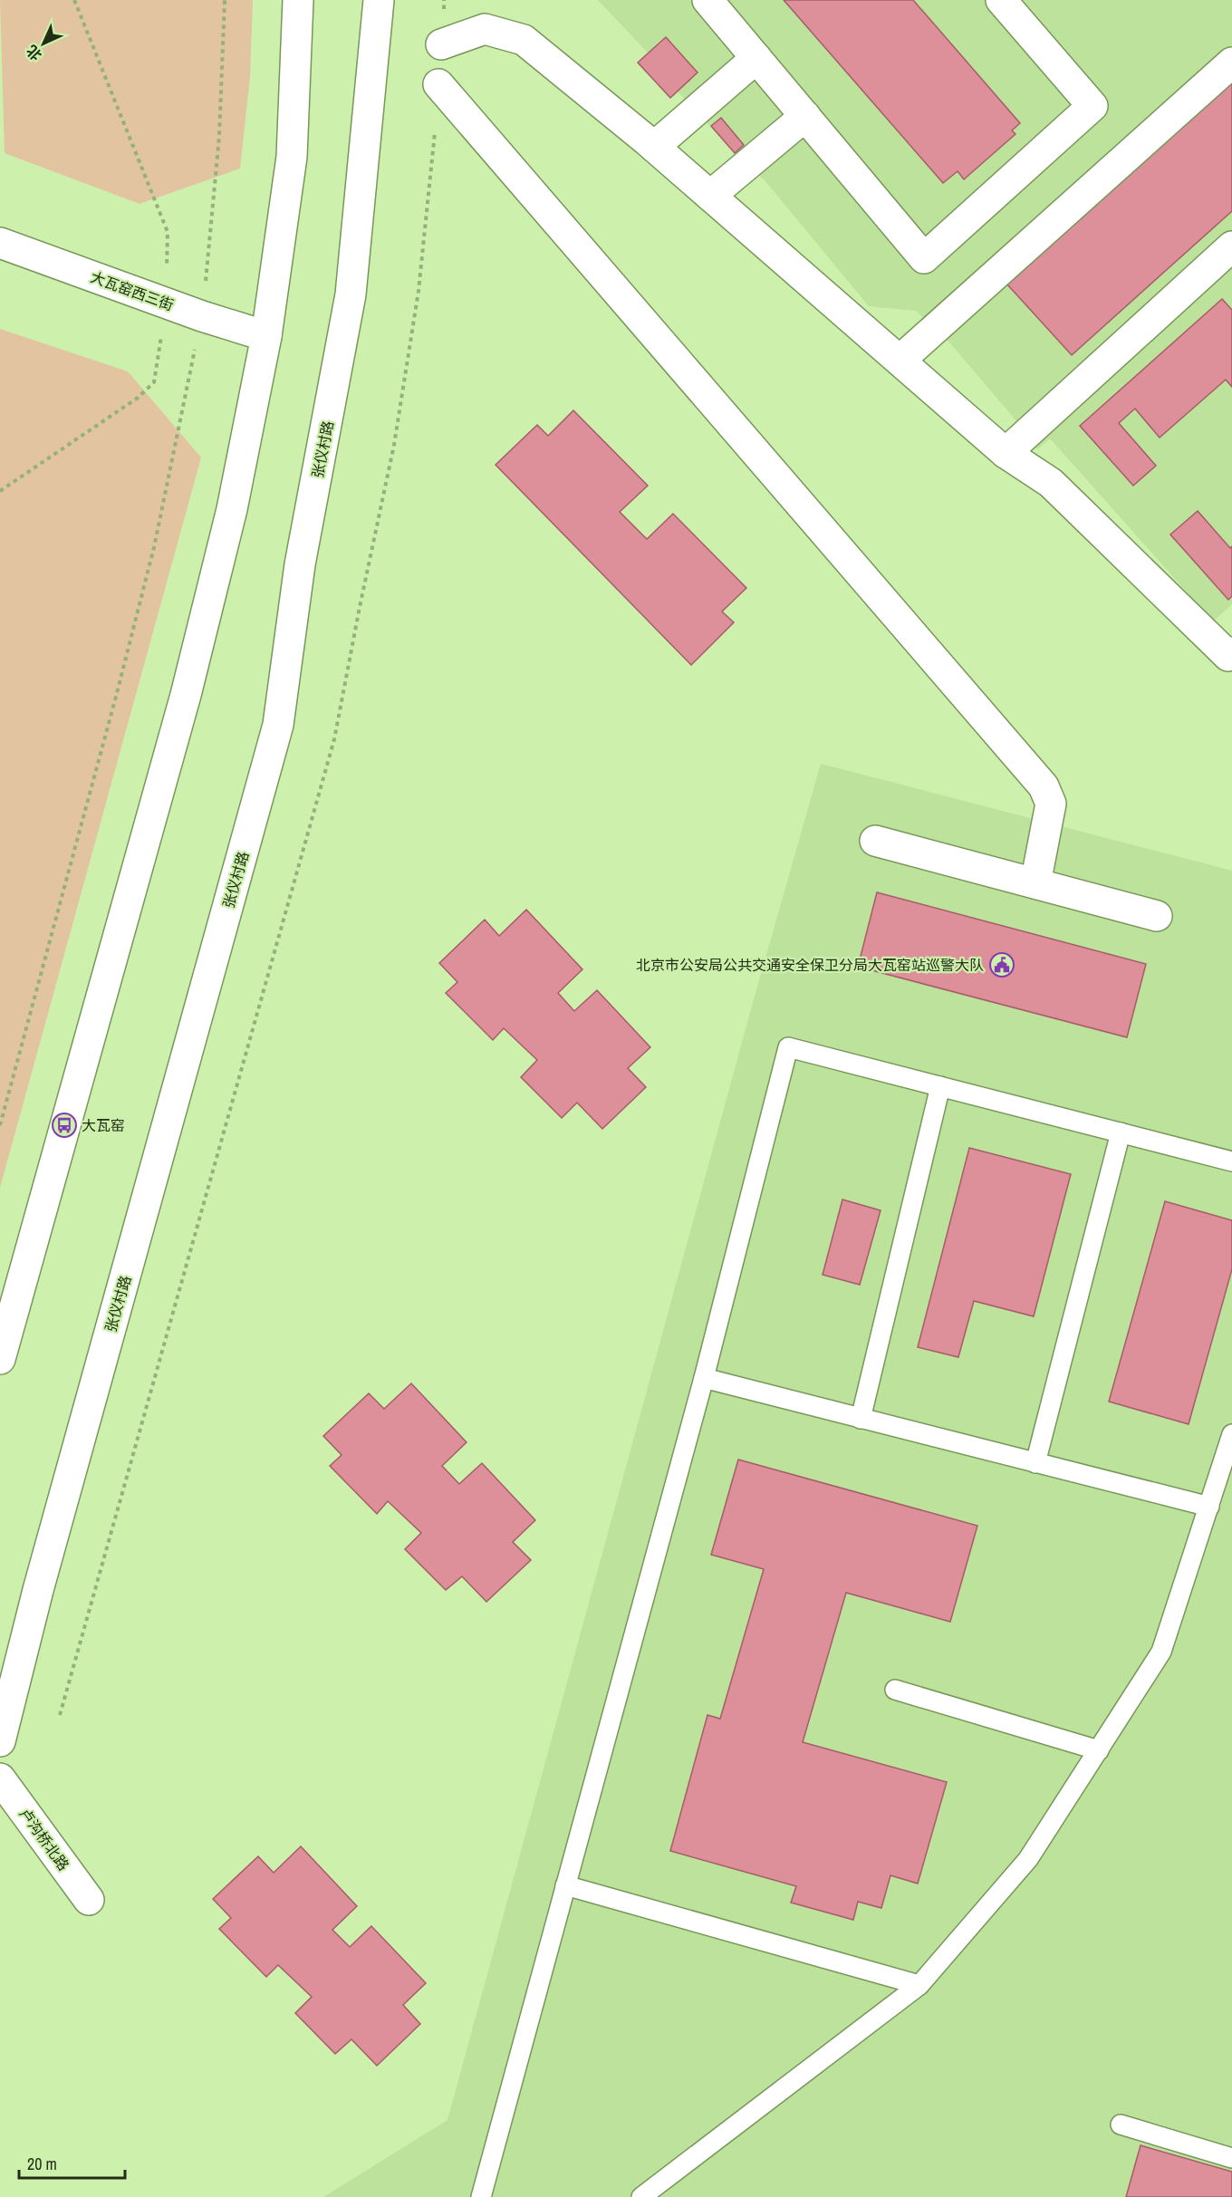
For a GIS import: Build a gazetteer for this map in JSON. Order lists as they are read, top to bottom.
{
  "streets": {
    "street": ["大瓦窑西三街", "张仪村路", "卢沟桥北路"]
  },
  "places": {
    "public building": ["北京市公安局公共交通安全保卫分局大瓦窑站巡警大队"],
    "bus stop": ["大瓦窑"]
  },
  "scale_bar": "20 m",
  "north": "bottom left"
}
